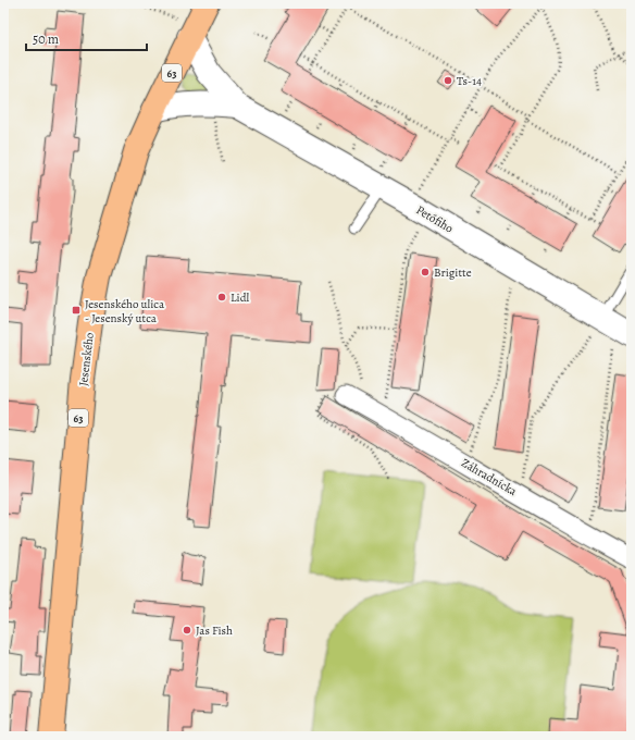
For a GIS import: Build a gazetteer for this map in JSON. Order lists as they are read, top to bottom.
{
  "streets": {
    "main road": ["63", "Jesenského"],
    "street": ["Petőfiho", "Záhradnícka"]
  },
  "crossings": [
    ["Petőfiho", "Jesenského"]
  ],
  "places": {
    "other": [
      "Ts-14",
      "Brigitte",
      "Lidl",
      "Jas Fish"
    ],
    "transit": ["Jesenského ulica - Jesenský utca"]
  },
  "scale_bar": "50 m"
}
